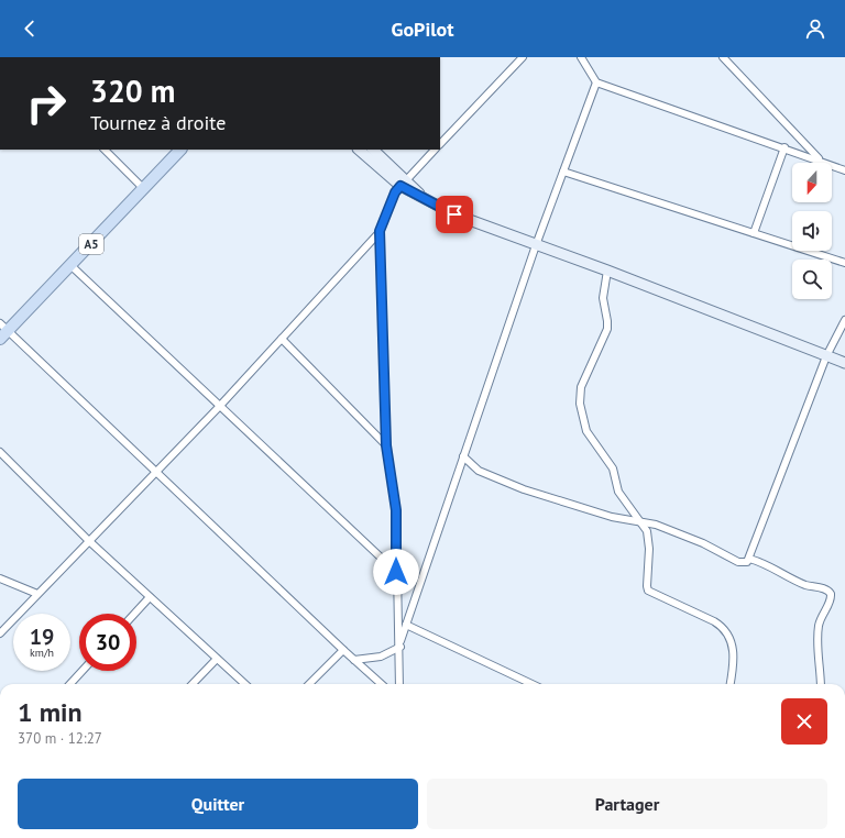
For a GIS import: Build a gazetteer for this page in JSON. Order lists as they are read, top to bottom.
{
  "streets": {
    "main road": ["A5"]
  },
  "north": "bottom",
  "page": {
    "header": "GoPilot",
    "turn": ["320 m", "Tournez à droite"],
    "speed": "19 km/h",
    "limit": "30",
    "heading": ["1 min", "370 m · 12:27"],
    "buttons": ["Quitter", "Partager"]
  }
}
